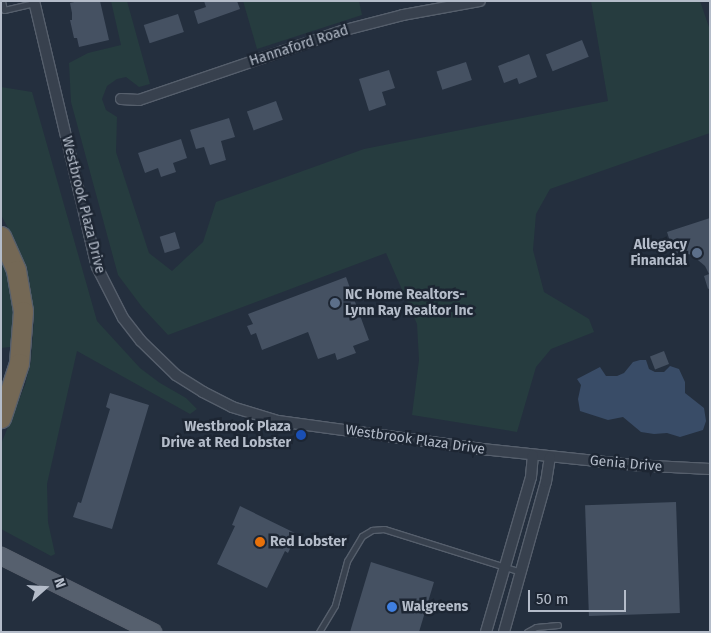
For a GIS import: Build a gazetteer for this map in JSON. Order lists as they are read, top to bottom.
{
  "streets": {
    "street": ["Hannaford Road", "Westbrook Plaza Drive", "Genia Drive"]
  },
  "crossings": [
    ["Westbrook Plaza Drive", "Genia Drive"]
  ],
  "places": [
    "Allegacy Financial",
    "NC Home Realtors- Lynn Ray Realtor Inc",
    "Westbrook Plaza Drive at Red Lobster",
    "Red Lobster",
    "Walgreens"
  ],
  "scale_bar": "50 m",
  "north": "right"
}
